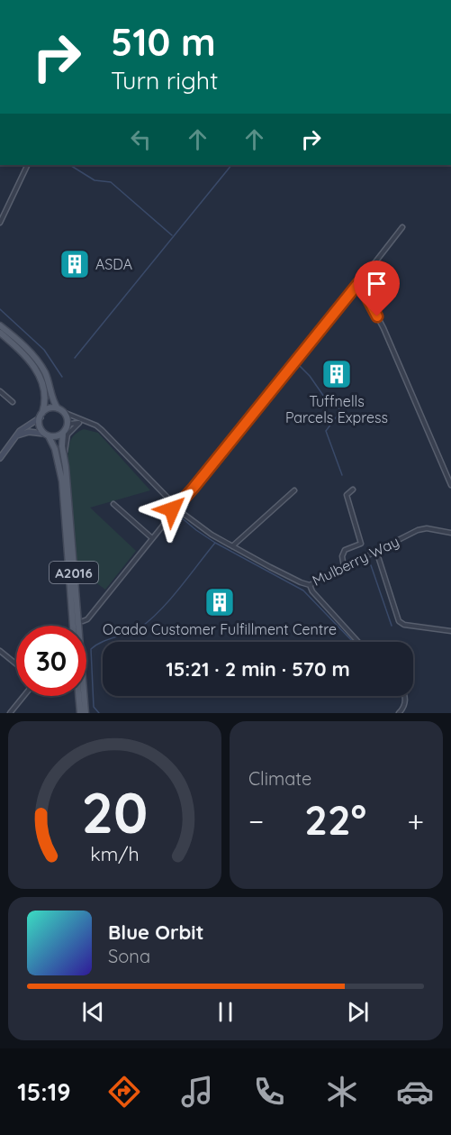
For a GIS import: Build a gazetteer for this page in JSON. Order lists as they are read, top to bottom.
{
  "streets": {
    "main road": ["A2016"],
    "street": ["Mulberry Way"]
  },
  "places": {
    "building": ["ASDA", "Tuffnells Parcels Express", "Ocado Customer Fulfillment Centre"]
  },
  "page": {
    "turn": ["510 m", "Turn right"],
    "limit": "30",
    "trip": "15:21 · 2 min · 570 m",
    "tile": "Climate",
    "heat": ["−", "22°", "+"],
    "song": ["Blue Orbit", "Sona"],
    "tabs": "15:19",
    "gauge": ["20", "km/h"]
  }
}
